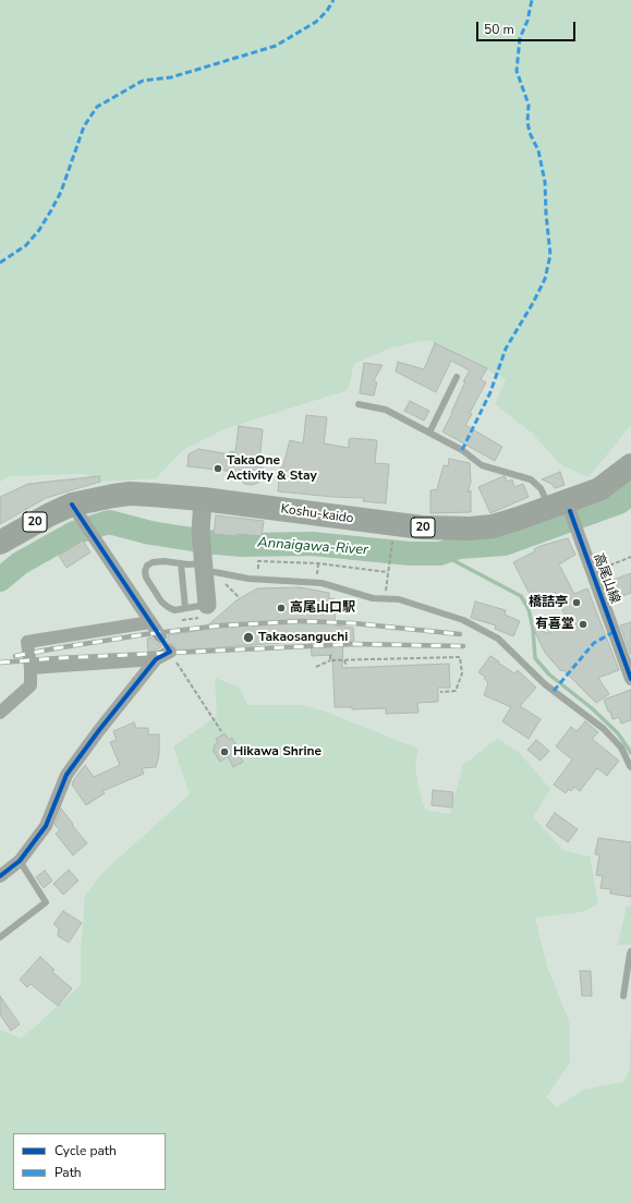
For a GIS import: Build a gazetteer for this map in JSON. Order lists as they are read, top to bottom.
{
  "streets": {
    "highway": ["Koshu-kaido", "20"],
    "street": ["高尾山線"]
  },
  "crossings": [
    ["Koshu-kaido", "高尾山線"]
  ],
  "water": ["Annaigawa-River"],
  "places": [
    "TakaOne Activity & Stay",
    "橋詰亭",
    "高尾山口駅",
    "有喜堂",
    "Takaosanguchi",
    "Hikawa Shrine"
  ],
  "legend": ["Cycle path", "Path"],
  "scale_bar": "50 m"
}
